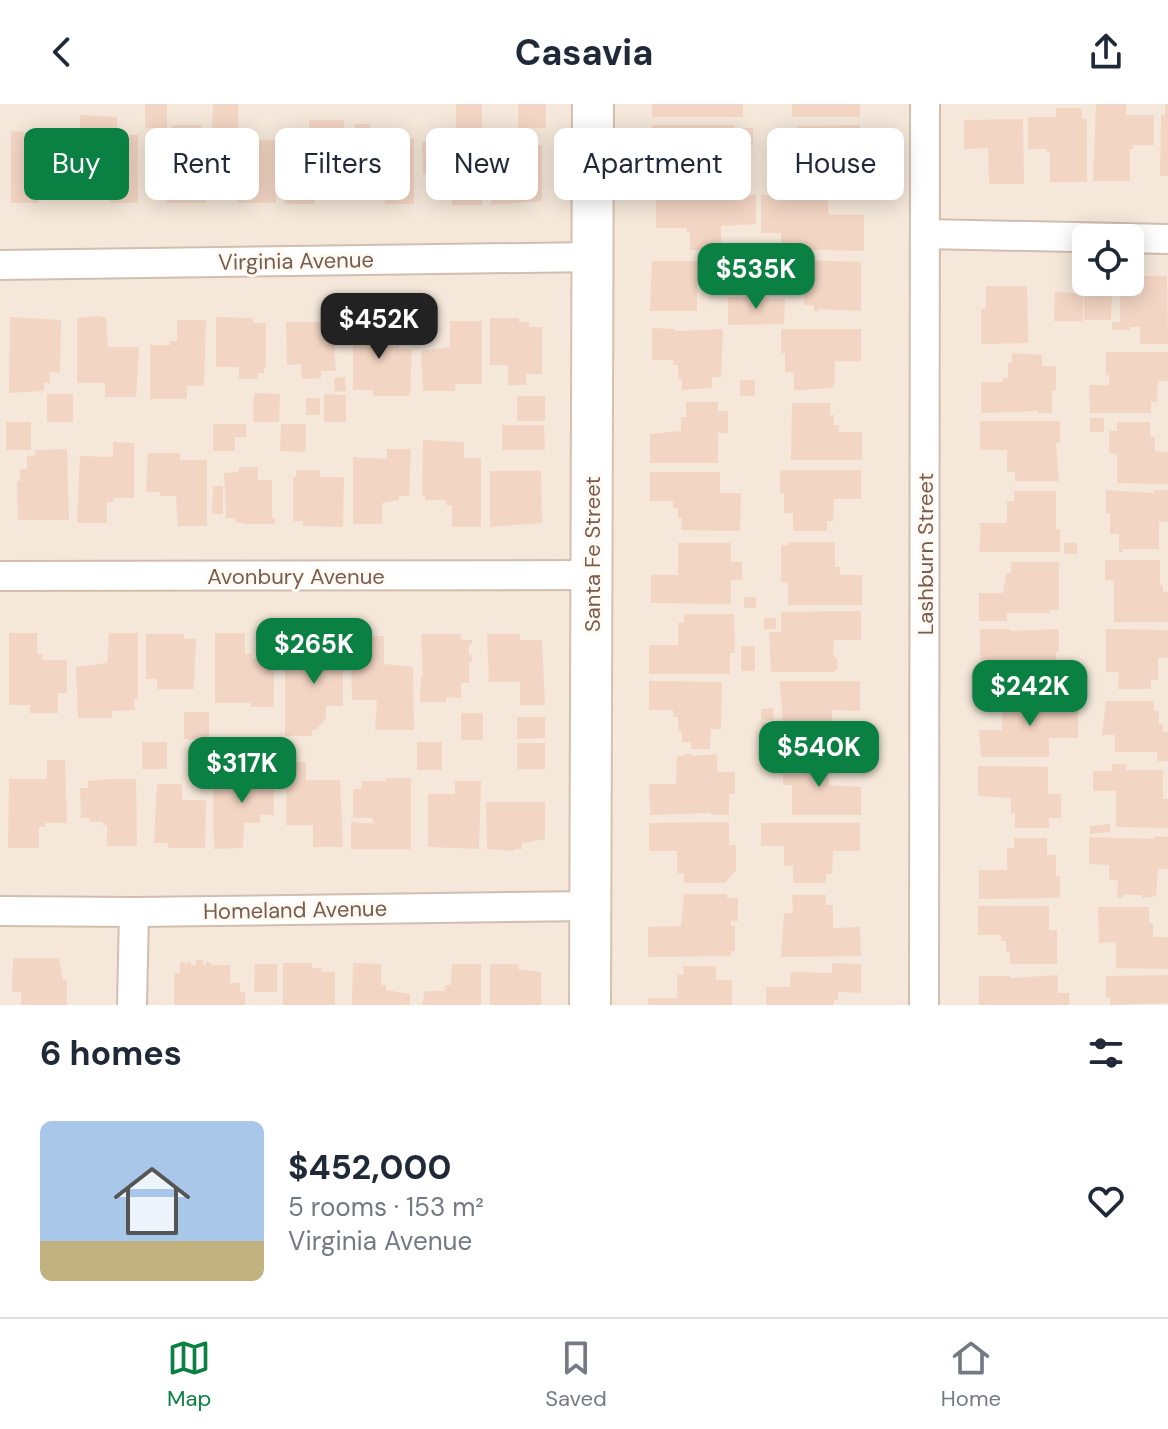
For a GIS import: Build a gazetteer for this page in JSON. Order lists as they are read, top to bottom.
{
  "streets": {
    "street": [
      "Virginia Avenue",
      "Santa Fe Street",
      "Lashburn Street",
      "Avonbury Avenue",
      "Homeland Avenue"
    ]
  },
  "crossings": [
    ["Virginia Avenue", "Santa Fe Street"],
    ["Santa Fe Street", "Avonbury Avenue"],
    ["Santa Fe Street", "Homeland Avenue"]
  ],
  "page": {
    "header": "Casavia",
    "chip": [
      "Buy",
      "Rent",
      "Filters",
      "New",
      "Apartment",
      "House"
    ],
    "price": [
      "$535K",
      "$452K",
      "$265K",
      "$242K",
      "$540K",
      "$317K"
    ],
    "heading": "6 homes",
    "list": [
      {
        "name": "$452,000",
        "note": "5 rooms · 153 m² · Virginia Avenue"
      }
    ],
    "tabs": ["Map", "Saved", "Home"]
  }
}
